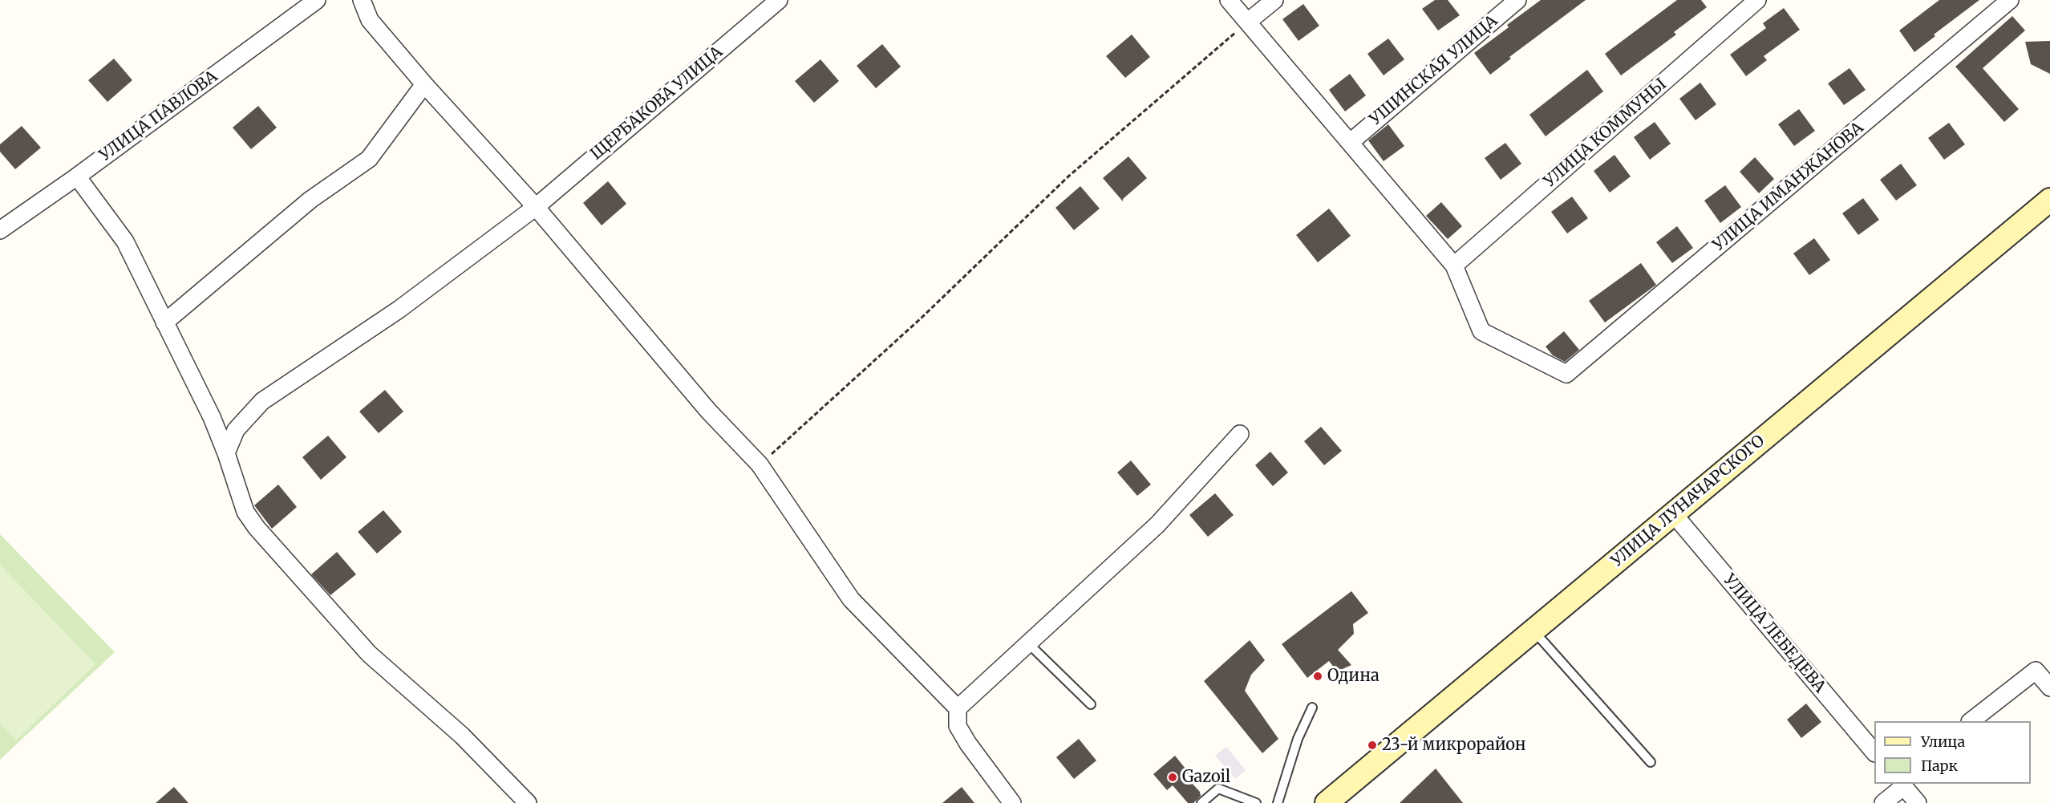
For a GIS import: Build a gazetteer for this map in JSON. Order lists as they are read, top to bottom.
{
  "streets": {
    "main road": ["УЛИЦА ЛУНАЧАРСКОГО"],
    "street": [
      "УШИНСКАЯ УЛИЦА",
      "ЩЕРБАКОВА УЛИЦА",
      "УЛИЦА ПАВЛОВА",
      "УЛИЦА КОММУНЫ",
      "УЛИЦА ИМАНЖАНОВА",
      "УЛИЦА ЛЕБЕДЕВА"
    ]
  },
  "crossings": [
    ["УЛИЦА КОММУНЫ", "УЛИЦА ИМАНЖАНОВА"],
    ["УЛИЦА ЛУНАЧАРСКОГО", "УЛИЦА ЛЕБЕДЕВА"]
  ],
  "places": ["Одина", "23-й микрорайон", "Gazoil"],
  "legend": ["Улица", "Парк"]
}
